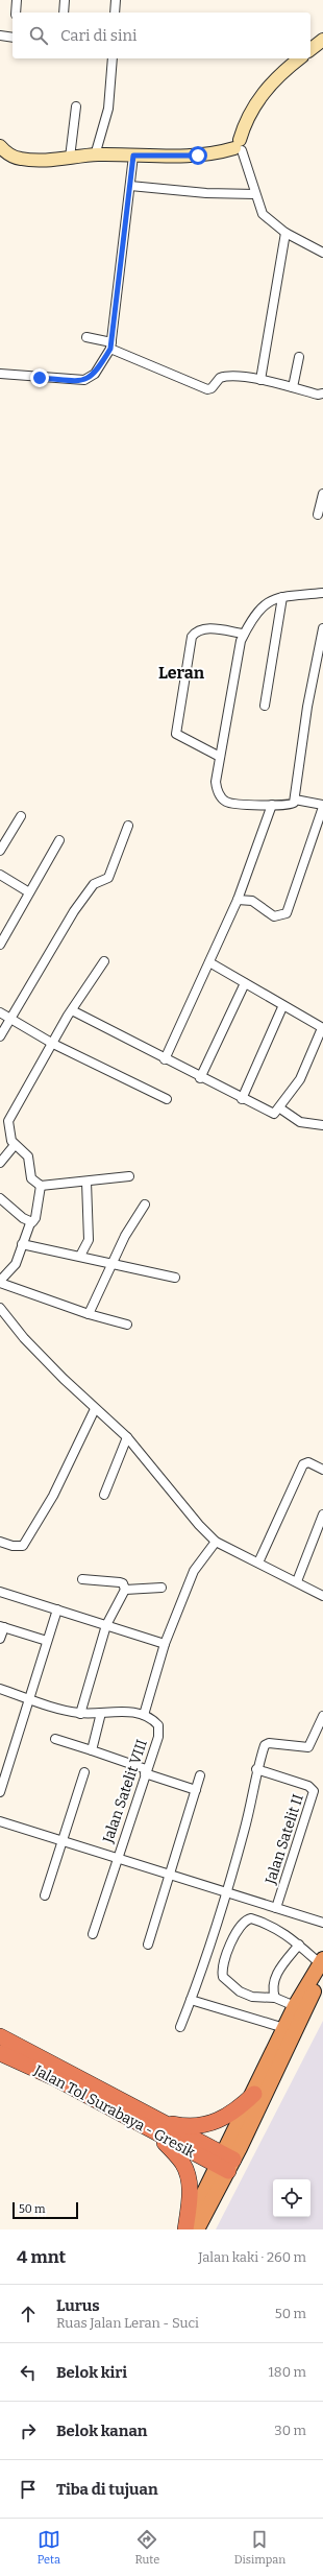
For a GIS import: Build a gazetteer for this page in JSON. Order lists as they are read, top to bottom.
{
  "streets": {
    "highway": ["Jalan Tol Surabaya - Gresik"],
    "street": ["Jalan Satelit VIII", "Jalan Satelit II"]
  },
  "districts": ["Leran"],
  "scale_bar": "50 m",
  "page": {
    "search": "Cari di sini",
    "scale": "50 m",
    "heading": ["4 mnt", "Jalan kaki · 260 m"],
    "list": [
      ["Lurus", "Ruas Jalan Leran - Suci", "50 m"],
      ["Belok kiri", "180 m"],
      ["Belok kanan", "30 m"],
      "Tiba di tujuan"
    ],
    "nav": ["Peta", "Rute", "Disimpan"]
  }
}
